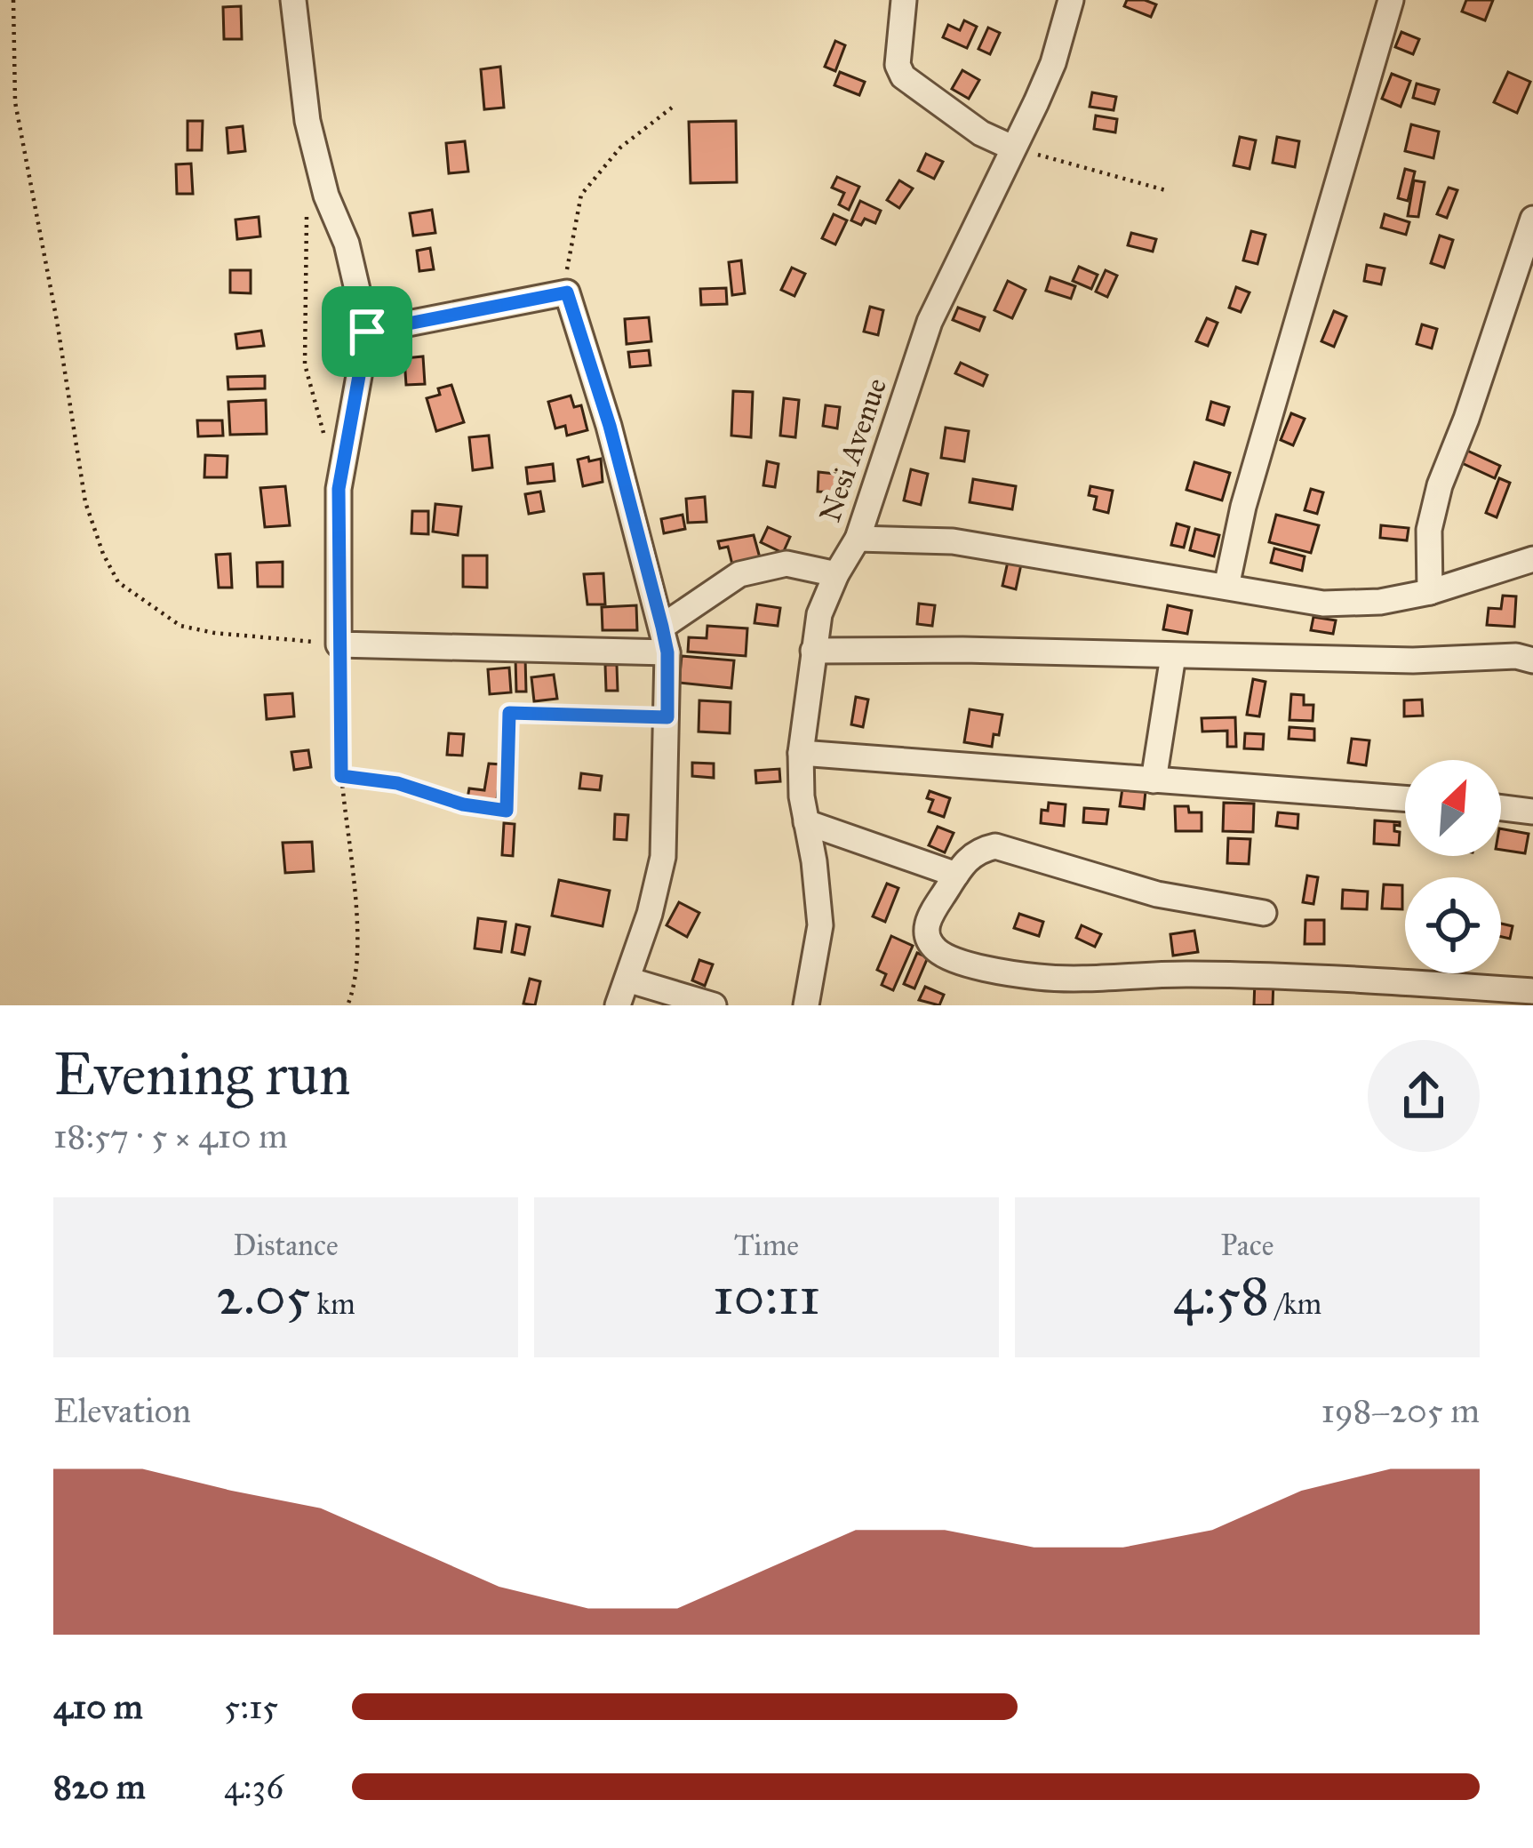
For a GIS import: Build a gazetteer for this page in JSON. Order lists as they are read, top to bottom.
{
  "streets": {
    "street": ["Nesi Avenue"]
  },
  "north": "top right",
  "page": {
    "heading": ["Evening run", "18:57 · 5 × 410 m"],
    "stats": [
      ["Distance", "2.05 km"],
      ["Time", "10:11"],
      ["Pace", "4:58 /km"]
    ],
    "chart": ["Elevation", "198–205 m"],
    "list": [
      {
        "name": "410 m",
        "note": "5:15"
      },
      {
        "name": "820 m",
        "note": "4:36"
      }
    ]
  }
}
